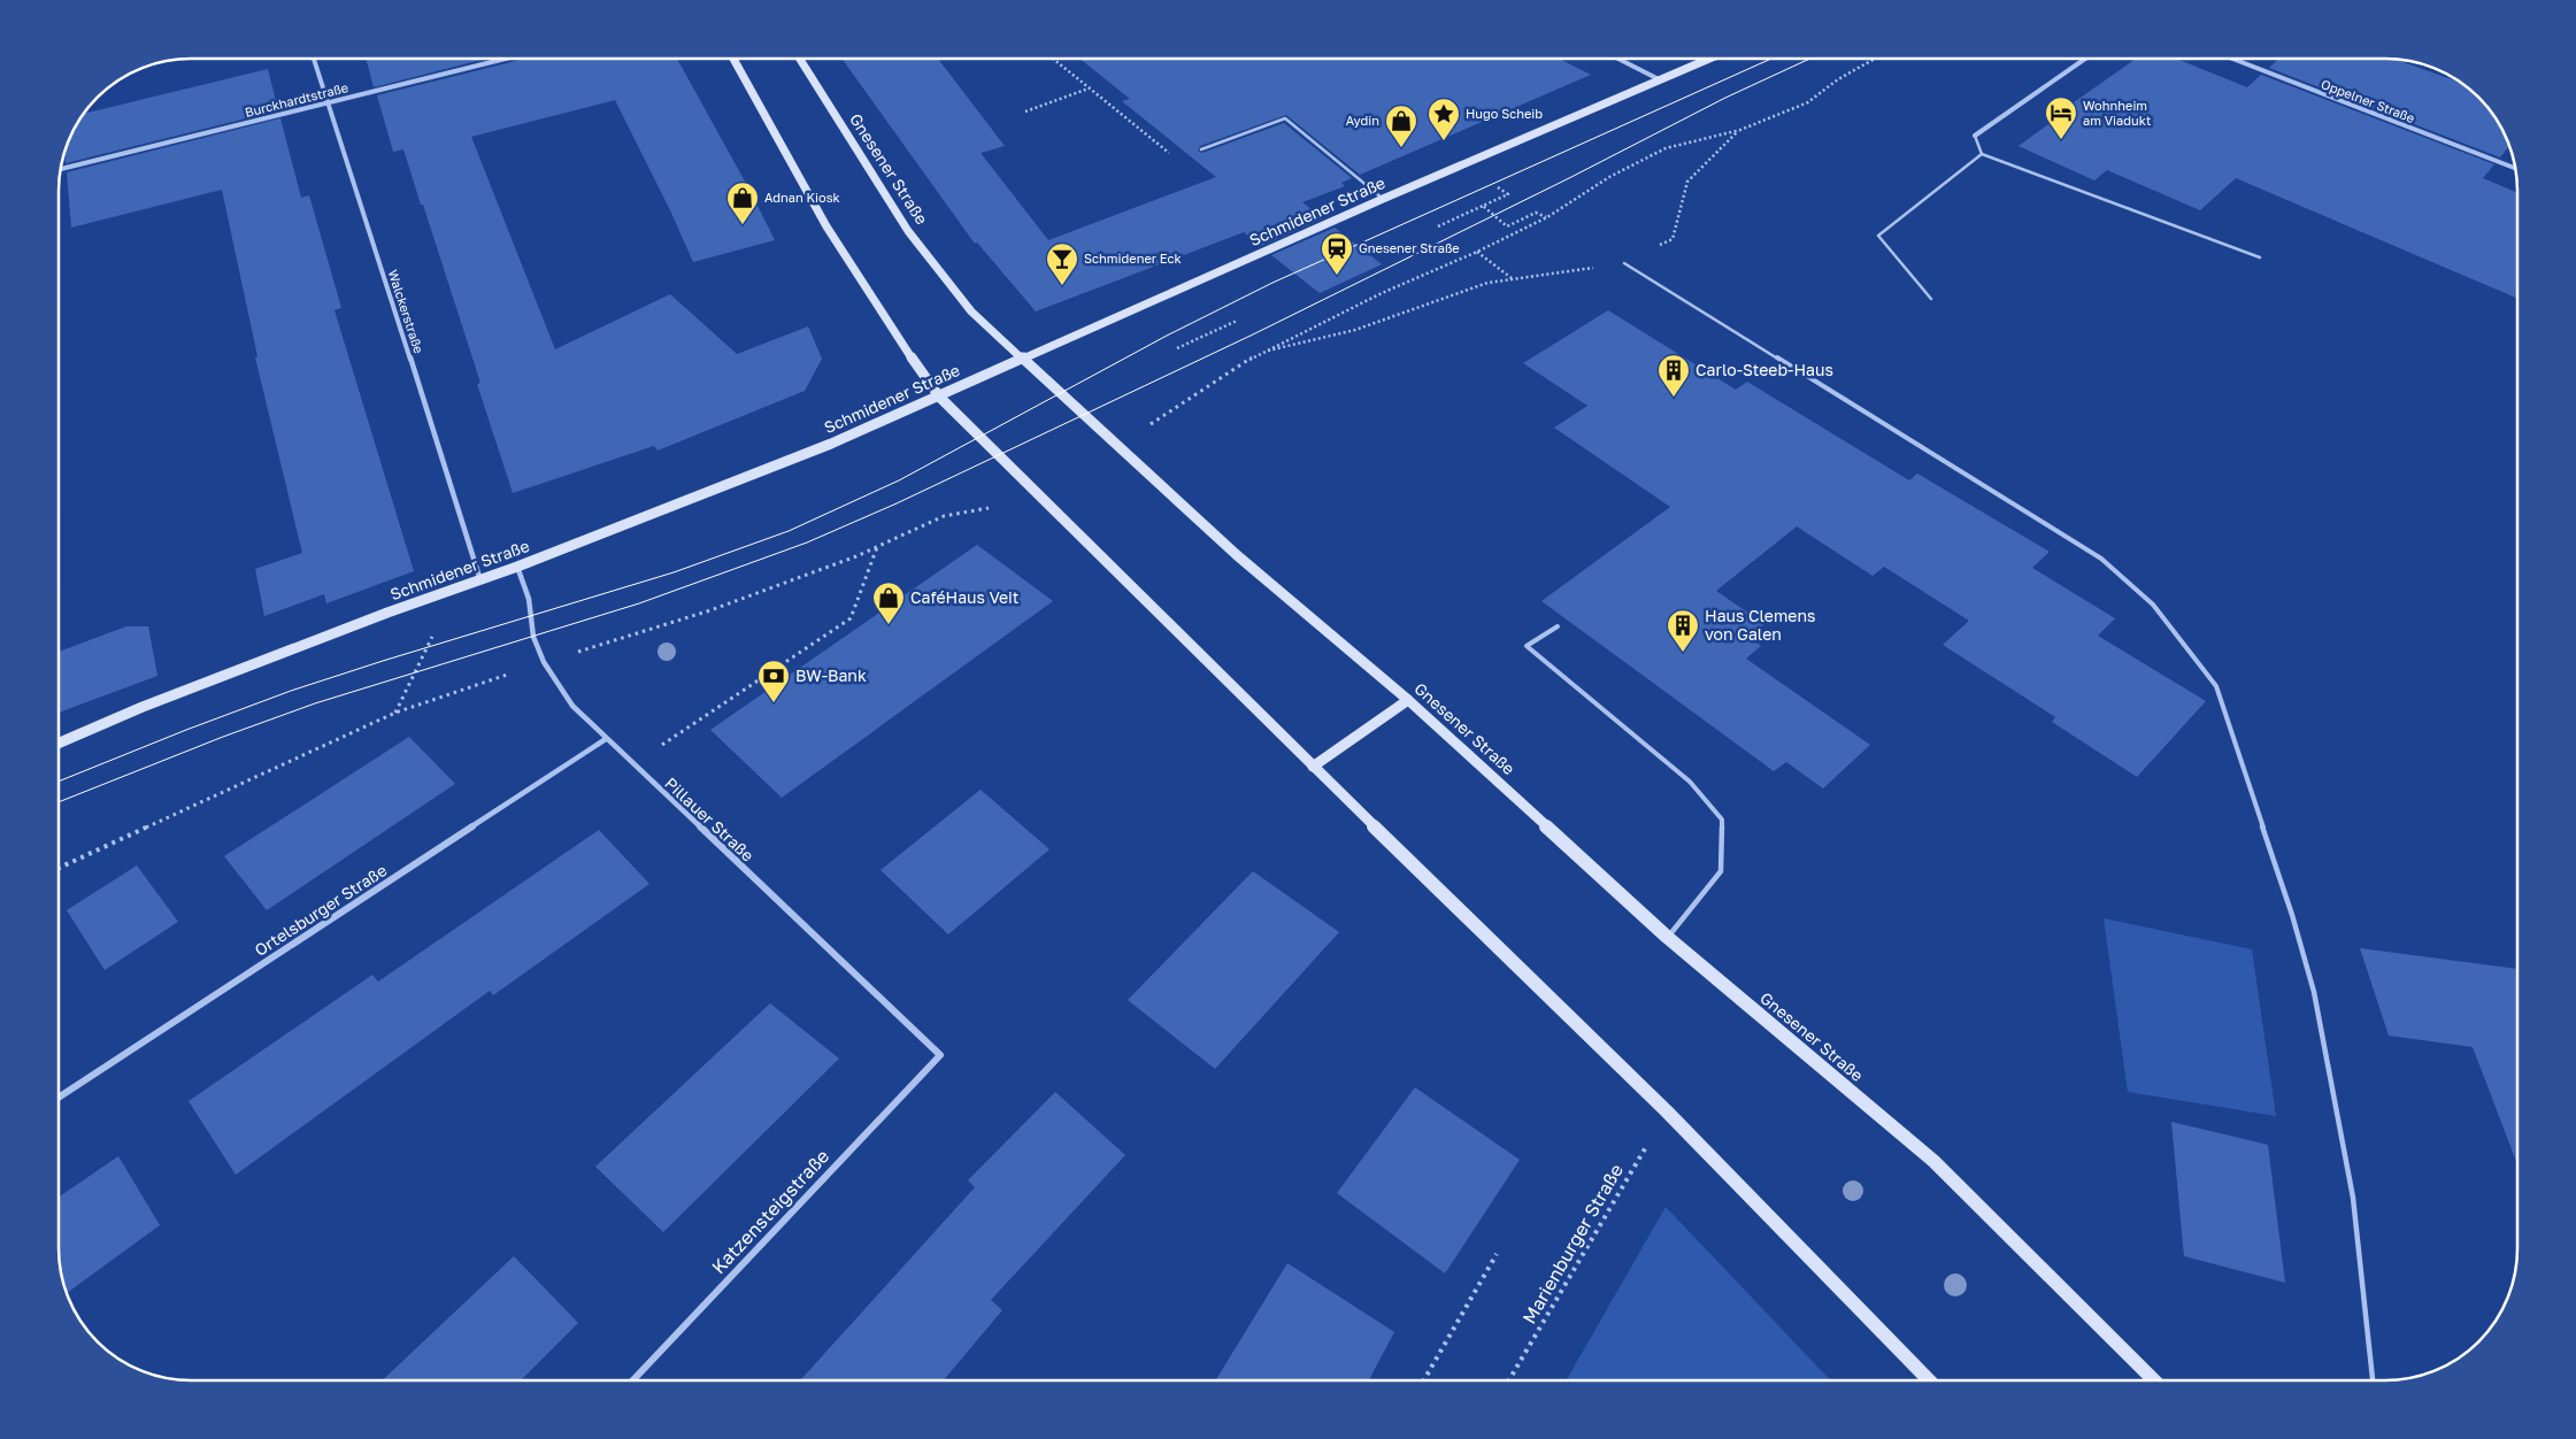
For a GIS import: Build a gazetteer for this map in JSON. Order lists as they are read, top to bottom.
{
  "streets": {
    "main road": ["Gnesener Straße", "Schmidener Straße"],
    "street": [
      "Burckhardtstraße",
      "Oppelner Straße",
      "Walckerstraße",
      "Pillauer Straße",
      "Ortelsburger Straße",
      "Katzensteigstraße"
    ],
    "path": ["Marienburger Straße"]
  },
  "crossings": [
    ["Burckhardtstraße", "Walckerstraße"],
    ["Gnesener Straße", "Schmidener Straße"],
    ["Schmidener Straße", "Walckerstraße"],
    ["Schmidener Straße", "Pillauer Straße"],
    ["Pillauer Straße", "Ortelsburger Straße"],
    ["Pillauer Straße", "Katzensteigstraße"]
  ],
  "places": {
    "hotel": ["Wohnheim am Viadukt"],
    "place": ["Hugo Scheib"],
    "shop": ["Aydin", "Adnan Kiosk", "CaféHaus Veit"],
    "station": ["Gnesener Straße"],
    "bar": ["Schmidener Eck"],
    "building": ["Carlo-Steeb-Haus", "Haus Clemens von Galen"],
    "bank": ["BW-Bank"]
  }
}
